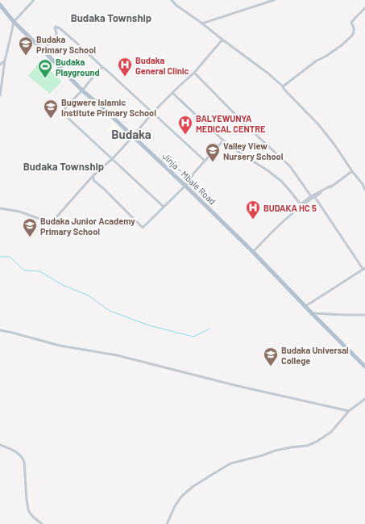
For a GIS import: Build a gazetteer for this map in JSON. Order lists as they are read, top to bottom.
{
  "streets": {
    "main road": ["Jinja - Mbale Road"]
  },
  "districts": ["Budaka Township", "Budaka", "Budaka Township"],
  "places": {
    "school or university": [
      "Budaka Primary School",
      "Bugwere Islamic Institute Primary School",
      "Valley View Nursery School",
      "Budaka Junior Academy Primary School",
      "Budaka Universal College"
    ],
    "hospital": ["Budaka General Clinic", "BALYEWUNYA MEDICAL CENTRE", "BUDAKA HC 5"],
    "sports": ["Budaka Playground"]
  }
}
